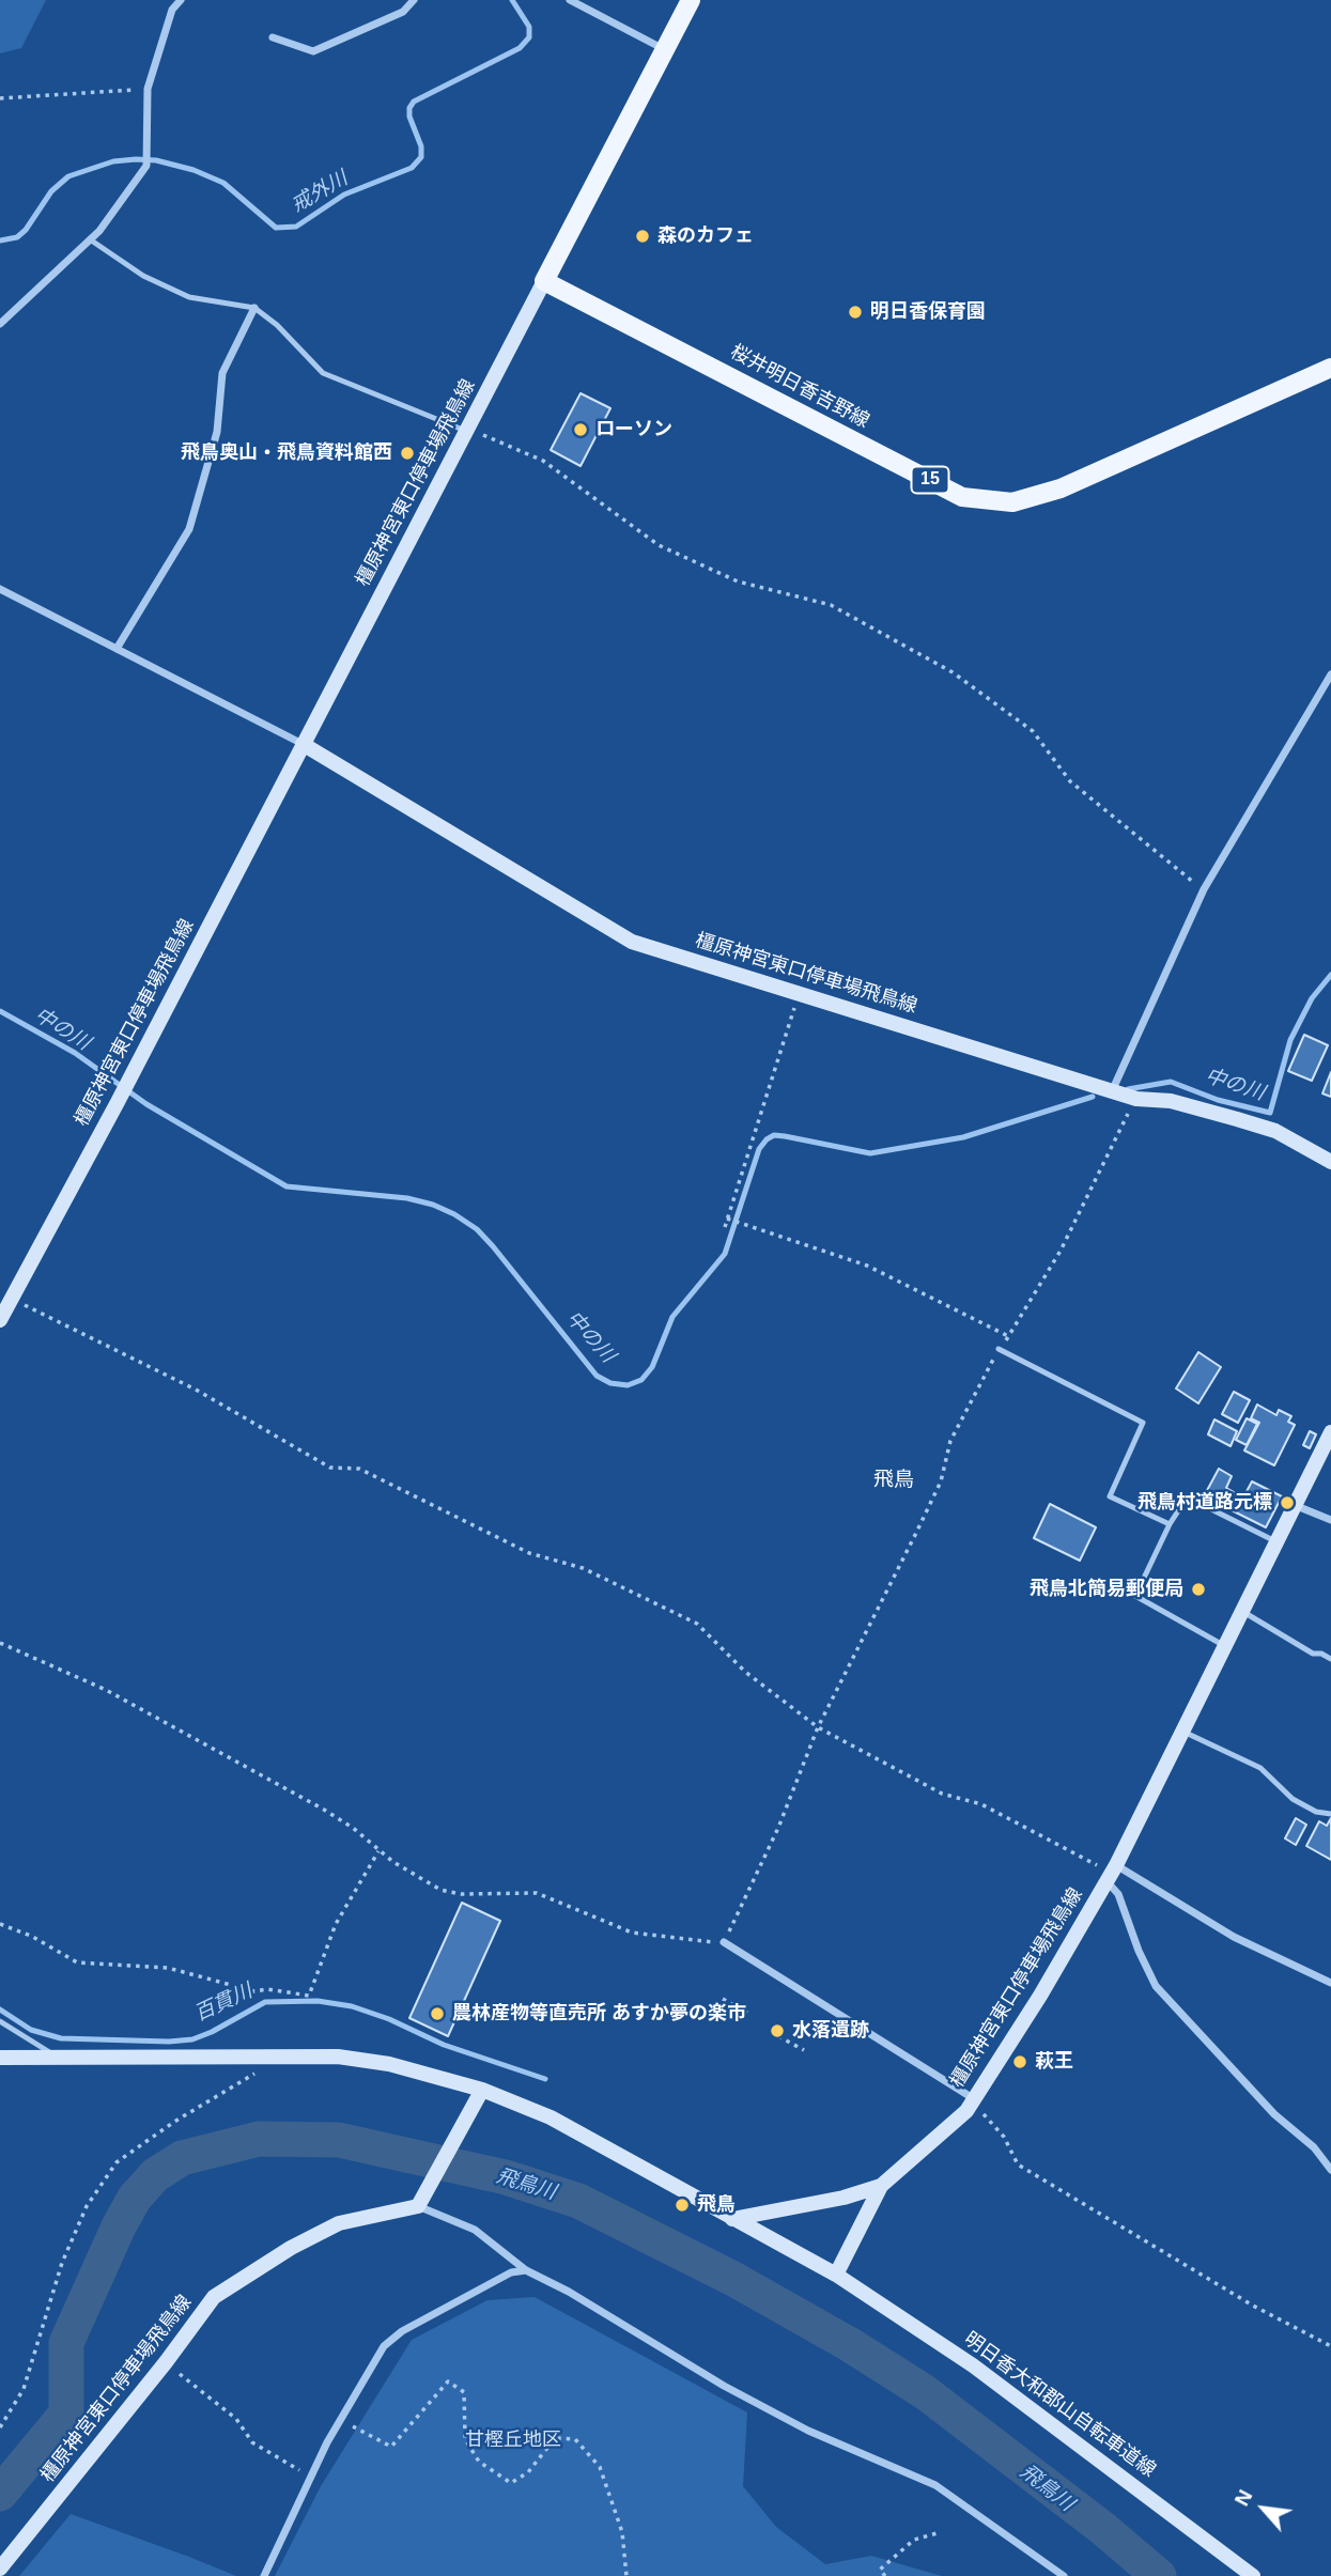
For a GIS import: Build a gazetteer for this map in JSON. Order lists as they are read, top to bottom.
{
  "streets": {
    "main road": [
      "桜井明日香吉野線",
      "15",
      "橿原神宮東口停車場飛鳥線",
      "明日香大和郡山自転車道線"
    ]
  },
  "crossings": [
    ["桜井明日香吉野線", "橿原神宮東口停車場飛鳥線"],
    ["橿原神宮東口停車場飛鳥線", "明日香大和郡山自転車道線"]
  ],
  "districts": ["飛鳥"],
  "water": [
    "戒外川",
    "中の川",
    "百貫川",
    "飛鳥川"
  ],
  "parks": ["甘樫丘地区"],
  "places": [
    "森のカフェ",
    "明日香保育園",
    "ローソン",
    "飛鳥奥山・飛鳥資料館西",
    "飛鳥村道路元標",
    "飛鳥北簡易郵便局",
    "農林産物等直売所 あすか夢の楽市",
    "水落遺跡",
    "萩王",
    "飛鳥"
  ],
  "north": "top left"
}
